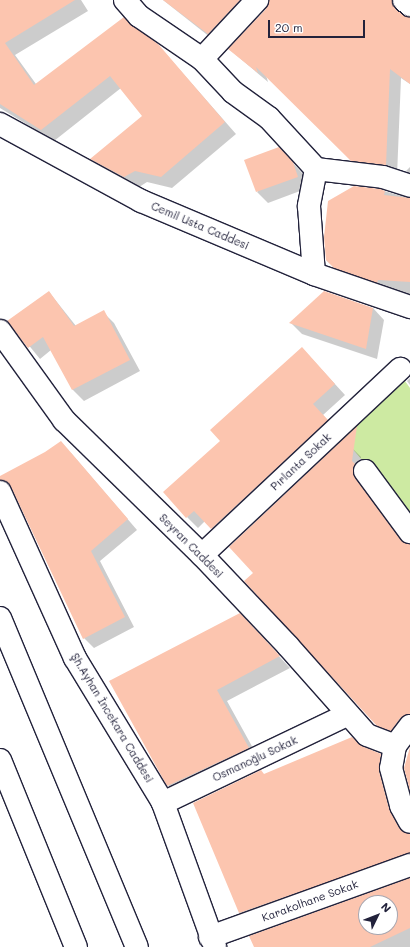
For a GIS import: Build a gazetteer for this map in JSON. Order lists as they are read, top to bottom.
{
  "streets": {
    "street": [
      "Cemil Usta Caddesi",
      "Pırlanta Sokak",
      "Seyran Caddesi",
      "Şh.Ayhan İncekara Caddesi",
      "Osmanoğlu Sokak",
      "Karakolhane Sokak"
    ]
  },
  "crossings": [
    ["Pırlanta Sokak", "Seyran Caddesi"],
    ["Seyran Caddesi", "Osmanoğlu Sokak"],
    ["Şh.Ayhan İncekara Caddesi", "Osmanoğlu Sokak"],
    ["Şh.Ayhan İncekara Caddesi", "Karakolhane Sokak"]
  ],
  "scale_bar": "20 m",
  "north": "top right"
}
